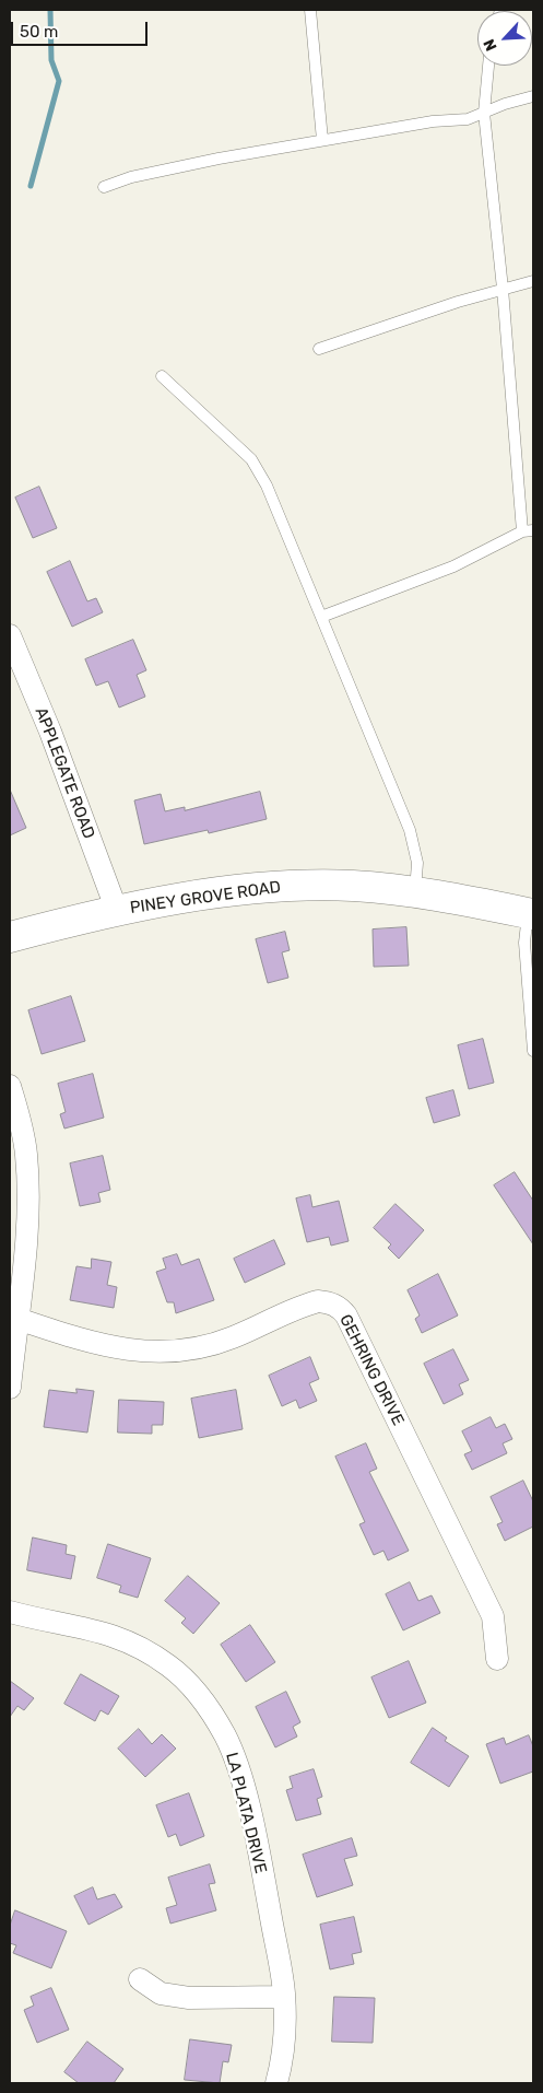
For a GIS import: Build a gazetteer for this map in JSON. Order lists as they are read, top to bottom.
{
  "streets": {
    "main road": ["PINEY GROVE ROAD"],
    "street": ["APPLEGATE ROAD", "GEHRING DRIVE", "LA PLATA DRIVE"]
  },
  "crossings": [
    ["APPLEGATE ROAD", "PINEY GROVE ROAD"]
  ],
  "scale_bar": "50 m",
  "north": "bottom left"
}
